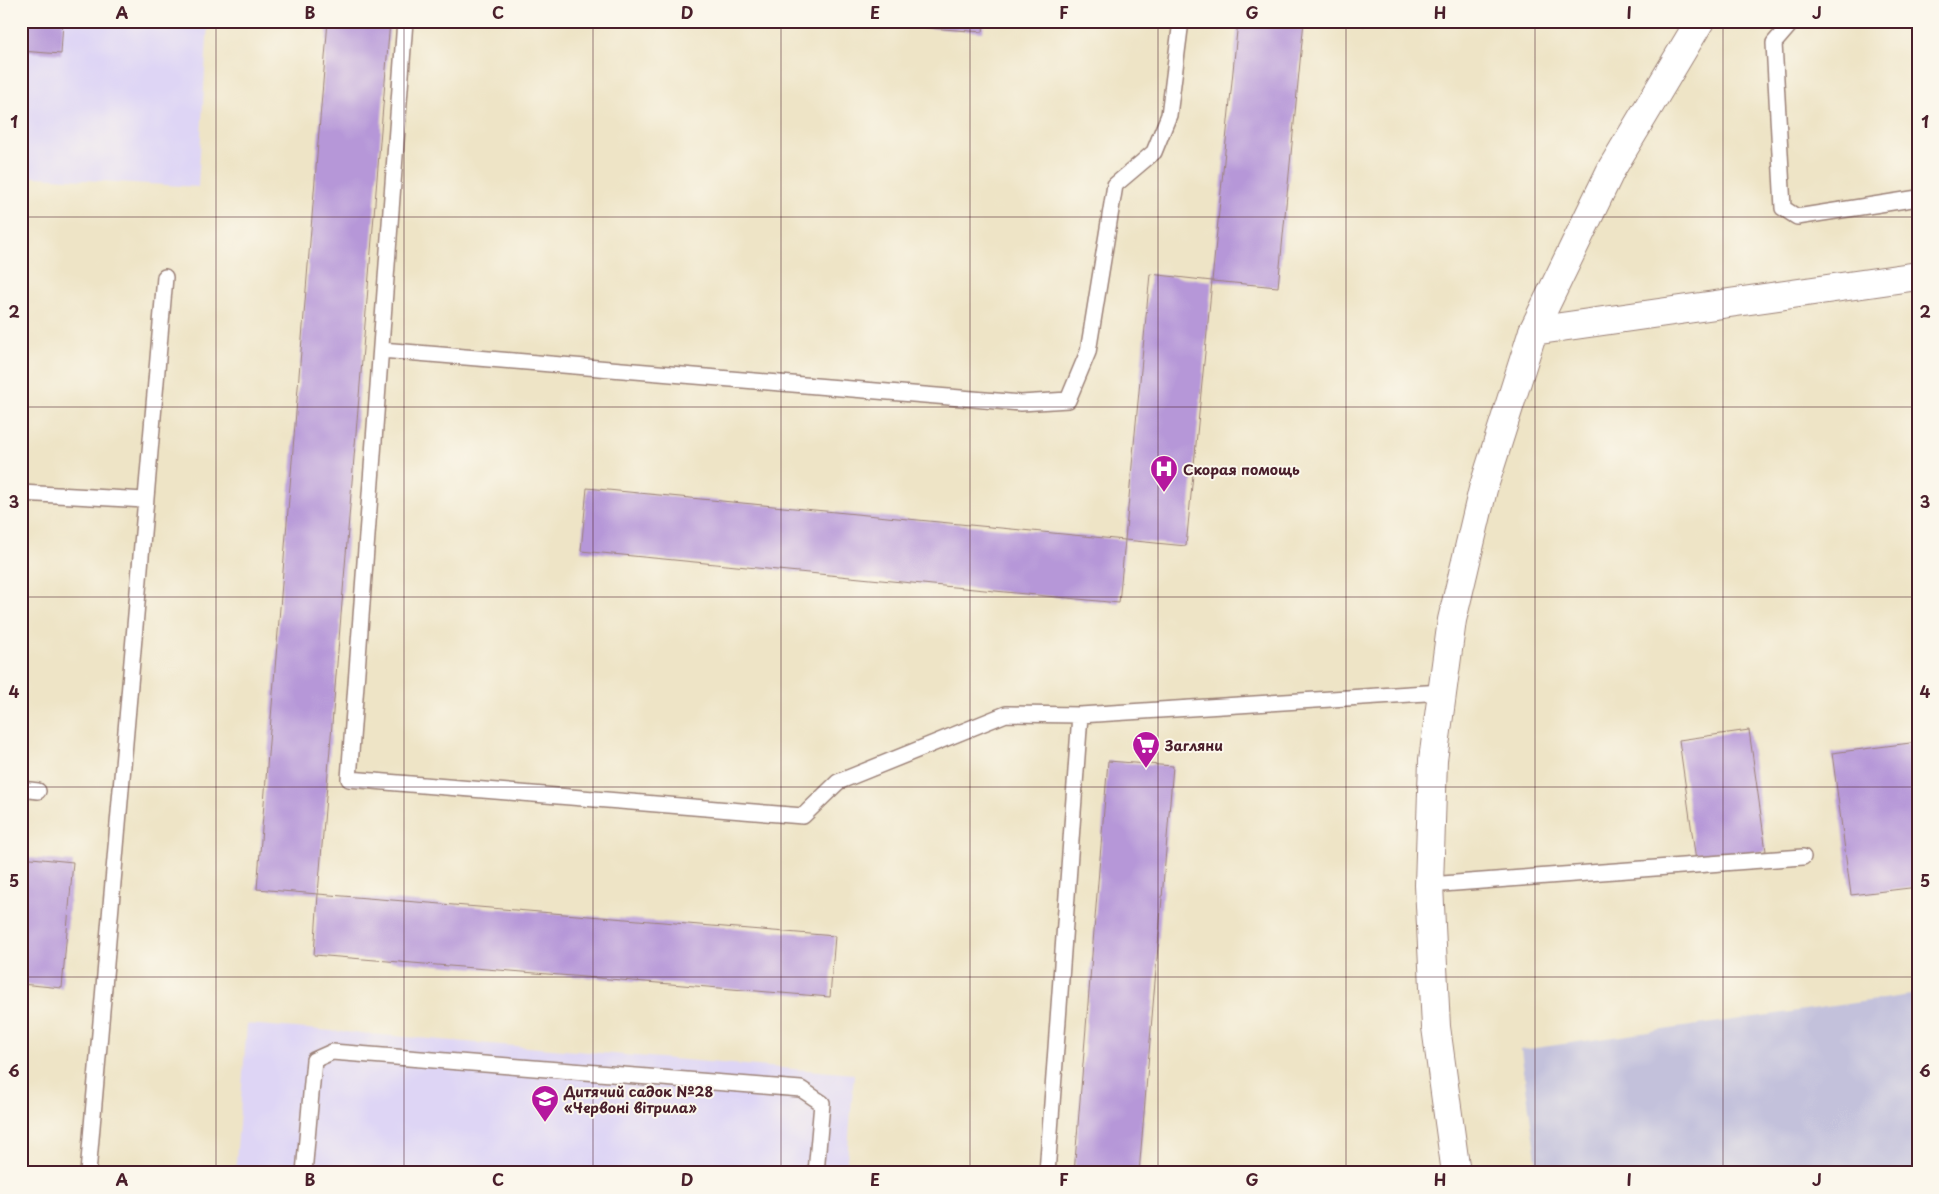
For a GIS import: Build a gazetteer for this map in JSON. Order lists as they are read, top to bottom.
{
  "places": {
    "hospital": ["Скорая помощь"],
    "supermarket": ["Загляни"],
    "school or university": ["Дитячий садок №28 «Червоні вітрила»"]
  },
  "grid": {
    "columns": [
      "A",
      "B",
      "C",
      "D",
      "E",
      "F",
      "G",
      "H",
      "I",
      "J"
    ],
    "rows": [
      "1",
      "2",
      "3",
      "4",
      "5",
      "6"
    ]
  }
}
